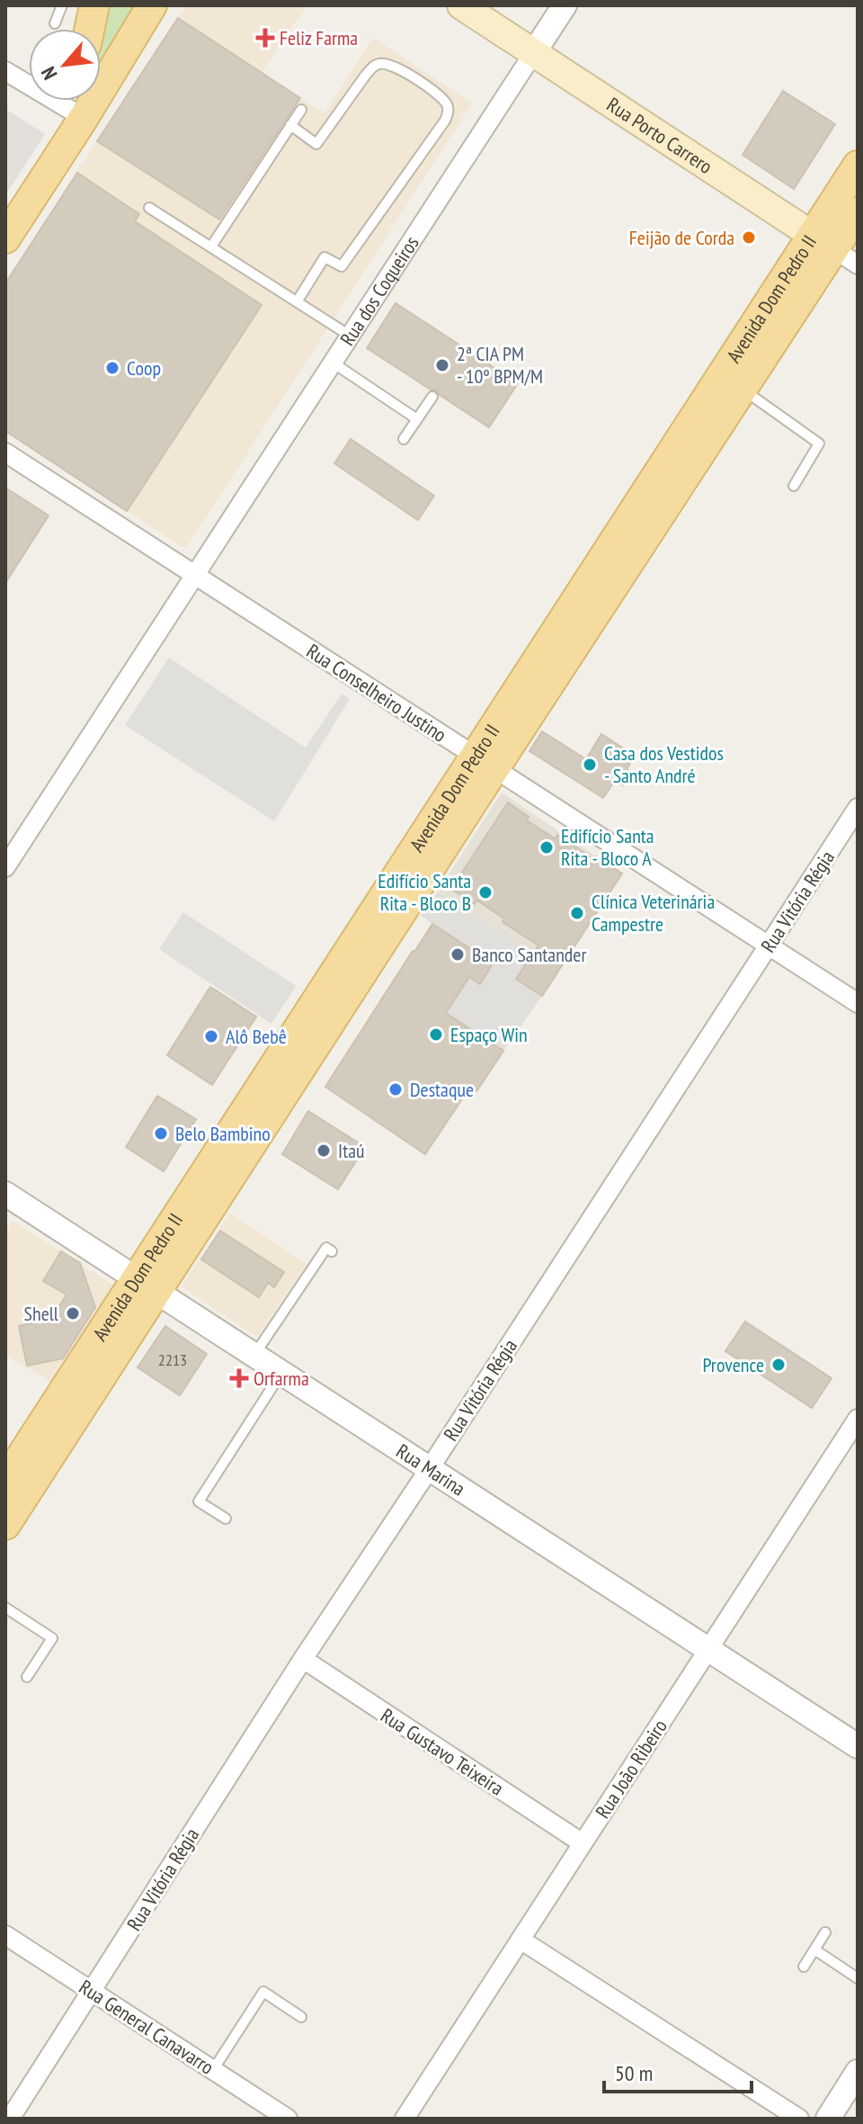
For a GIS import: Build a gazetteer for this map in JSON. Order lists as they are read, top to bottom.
{
  "streets": {
    "main road": ["Rua Porto Carrero", "Avenida Dom Pedro II"],
    "street": [
      "Rua dos Coqueiros",
      "Rua Conselheiro Justino",
      "Rua Vitória Régia",
      "Rua Marina",
      "Rua Gustavo Teixeira",
      "Rua João Ribeiro",
      "Rua General Canavarro"
    ]
  },
  "crossings": [
    ["Rua Porto Carrero", "Rua dos Coqueiros"],
    ["Rua Porto Carrero", "Avenida Dom Pedro II"],
    ["Rua dos Coqueiros", "Rua Conselheiro Justino"],
    ["Avenida Dom Pedro II", "Rua Conselheiro Justino"],
    ["Avenida Dom Pedro II", "Rua Marina"],
    ["Rua Conselheiro Justino", "Rua Vitória Régia"],
    ["Rua Vitória Régia", "Rua Marina"],
    ["Rua Vitória Régia", "Rua Gustavo Teixeira"],
    ["Rua Vitória Régia", "Rua General Canavarro"],
    ["Rua Marina", "Rua João Ribeiro"],
    ["Rua Gustavo Teixeira", "Rua João Ribeiro"]
  ],
  "places": {
    "health": ["Feliz Farma", "Orfarma"],
    "other": [
      "Feijão de Corda",
      "2ª CIA PM - 10º BPM/M",
      "Coop",
      "Casa dos Vestidos - Santo André",
      "Edifício Santa Rita - Bloco A",
      "Edifício Santa Rita - Bloco B",
      "Clínica Veterinária Campestre",
      "Banco Santander",
      "Espaço Win",
      "Alô Bebê",
      "Destaque",
      "Belo Bambino",
      "Itaú",
      "Shell",
      "Provence"
    ]
  },
  "house_numbers": ["2213"],
  "scale_bar": "50 m",
  "north": "bottom left"
}
